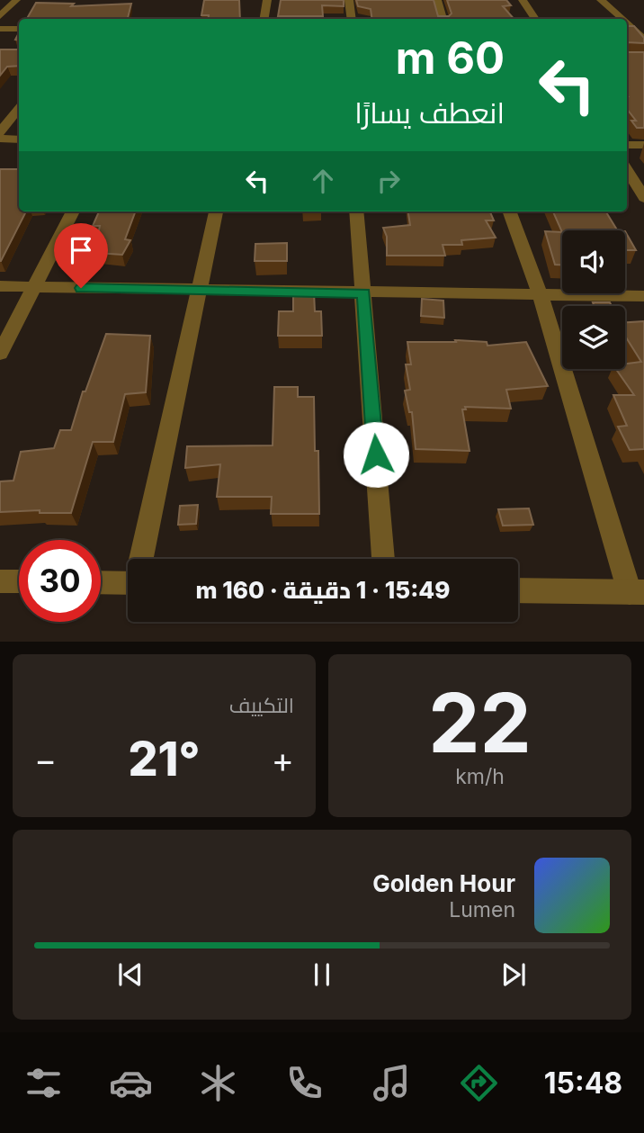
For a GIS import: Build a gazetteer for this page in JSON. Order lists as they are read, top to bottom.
{
  "page": {
    "turn": ["60 m", "انعطف يسارًا"],
    "limit": "30",
    "trip": "15:49 · 1 دقيقة · 160 m",
    "tile": [
      ["22", "km/h"],
      "التكييف"
    ],
    "heat": ["−", "21°", "+"],
    "song": ["Golden Hour", "Lumen"],
    "tabs": "15:48"
  }
}
